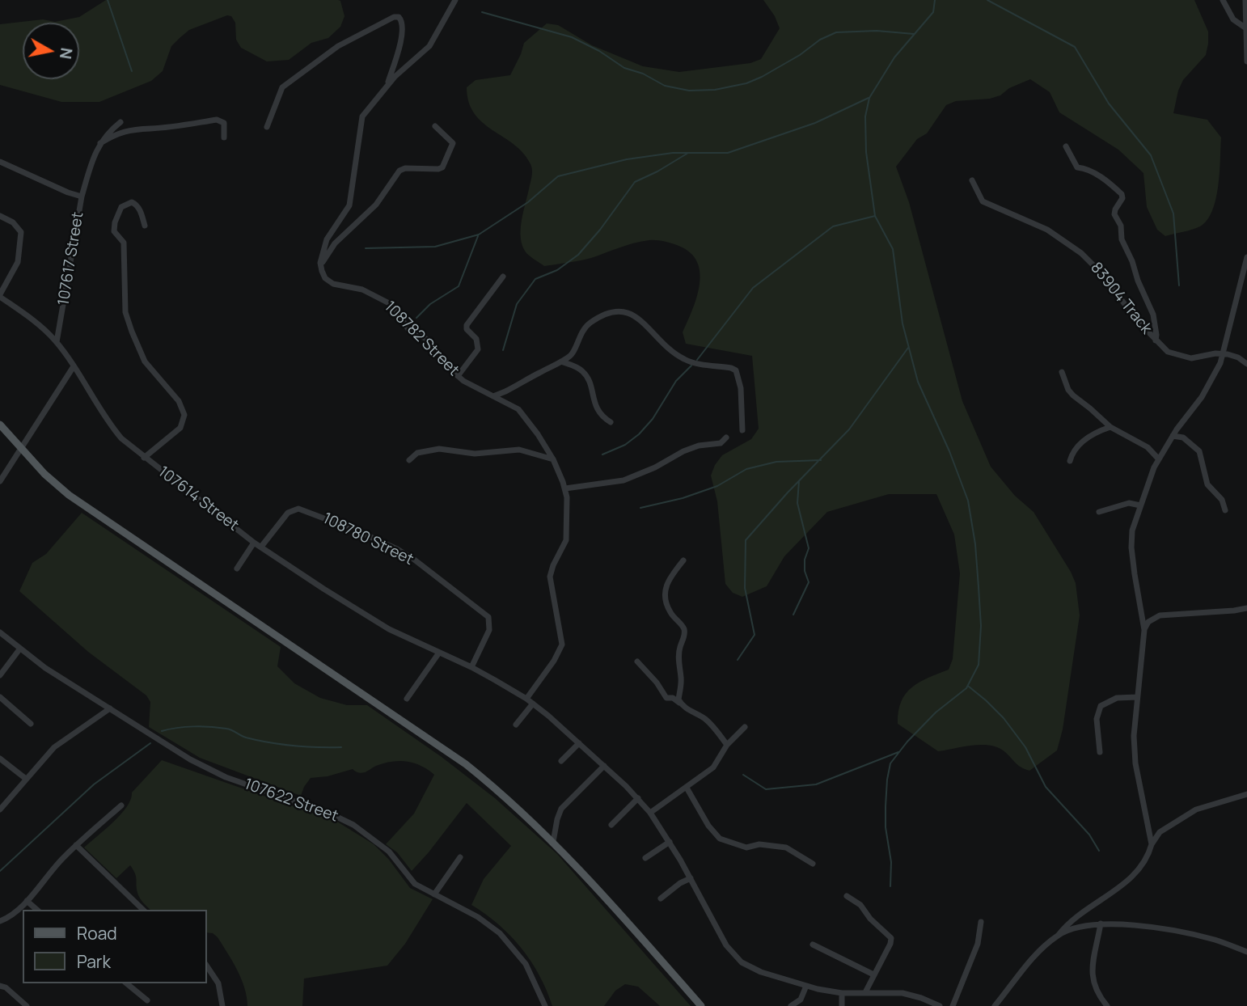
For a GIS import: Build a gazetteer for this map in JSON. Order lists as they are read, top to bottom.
{
  "streets": {
    "street": [
      "107617 Street",
      "83904 Track",
      "108782 Street",
      "107614 Street",
      "108780 Street",
      "107622 Street"
    ]
  },
  "crossings": [
    ["107617 Street", "107614 Street"],
    ["108782 Street", "107614 Street"],
    ["107614 Street", "108780 Street"]
  ],
  "legend": ["Road", "Park"],
  "north": "right"
}
